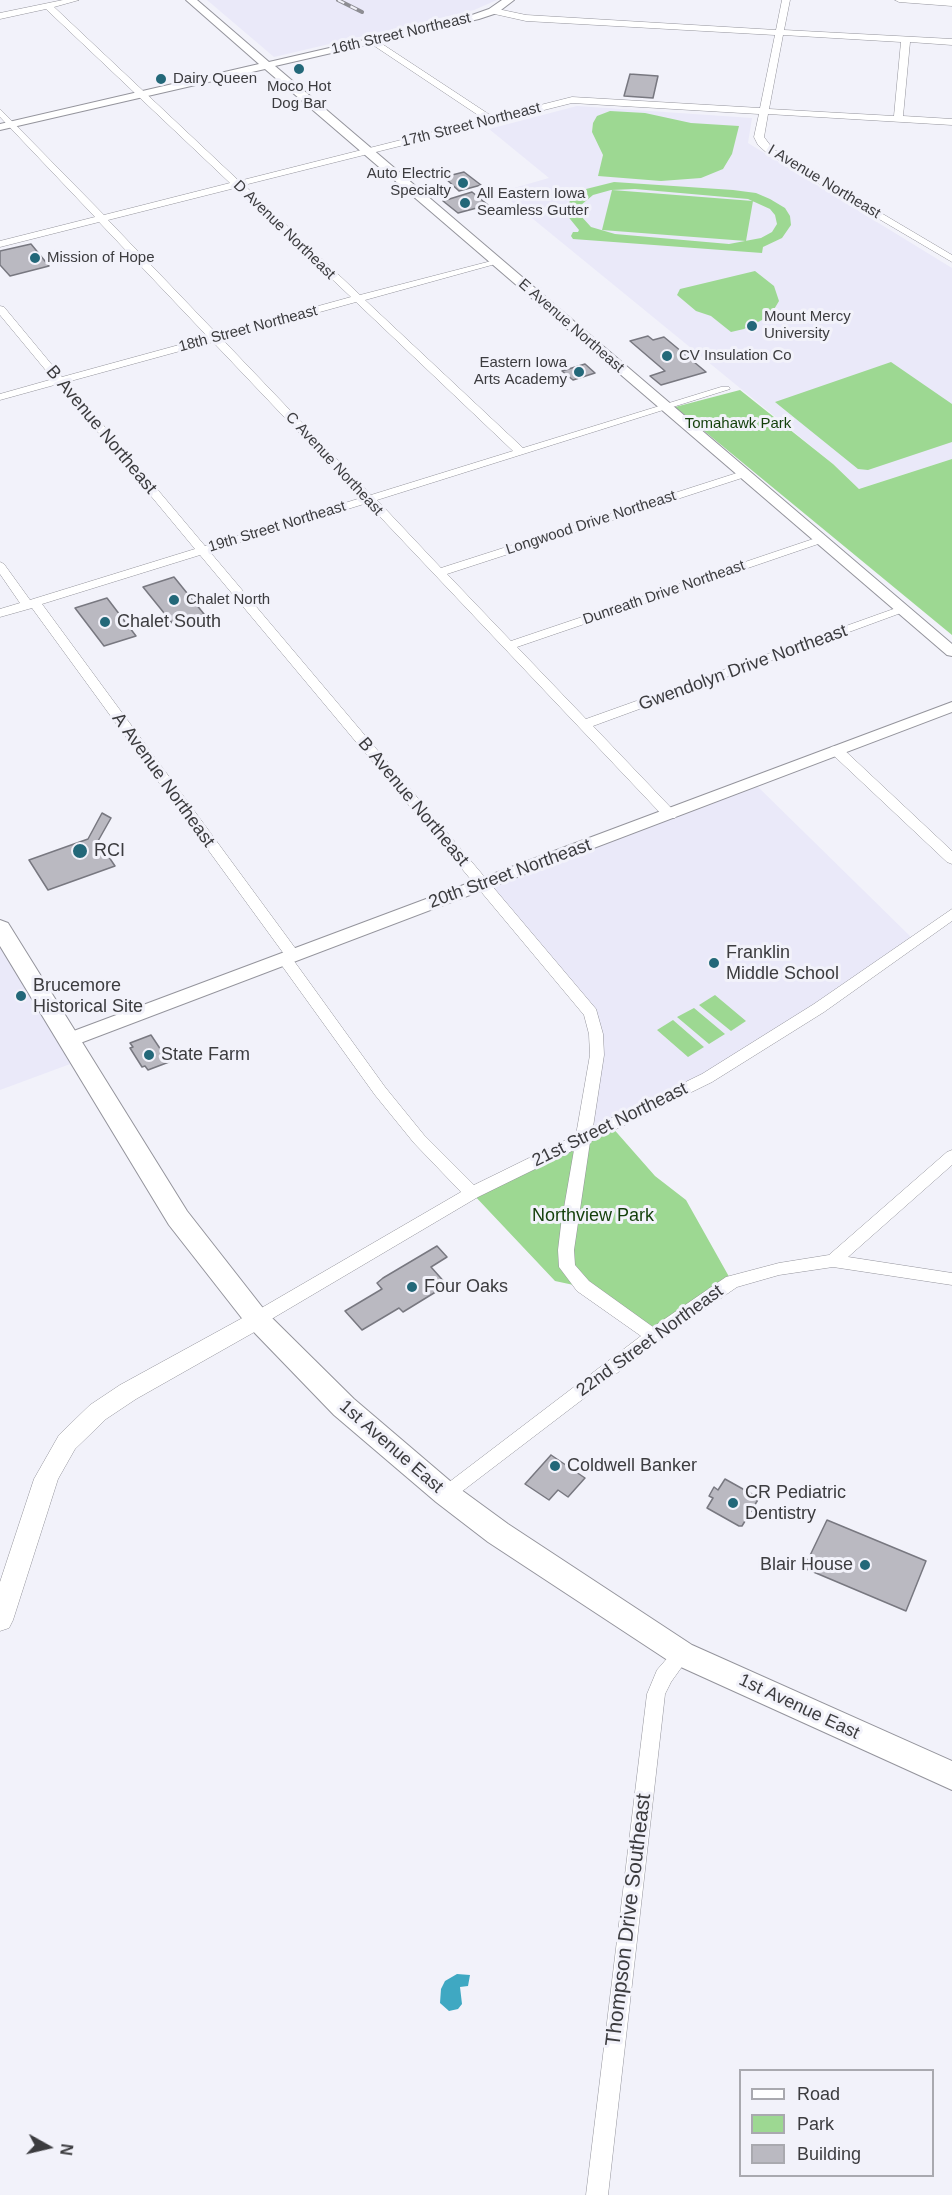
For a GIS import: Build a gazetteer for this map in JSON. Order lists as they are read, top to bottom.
{
  "streets": {
    "main road": ["1st Avenue East"],
    "street": [
      "16th Street Northeast",
      "17th Street Northeast",
      "I Avenue Northeast",
      "D Avenue Northeast",
      "E Avenue Northeast",
      "18th Street Northeast",
      "B Avenue Northeast",
      "C Avenue Northeast",
      "Longwood Drive Northeast",
      "19th Street Northeast",
      "Dunreath Drive Northeast",
      "Gwendolyn Drive Northeast",
      "A Avenue Northeast",
      "20th Street Northeast",
      "21st Street Northeast",
      "22nd Street Northeast",
      "Thompson Drive Southeast"
    ]
  },
  "crossings": [
    ["16th Street Northeast", "I Avenue Northeast"],
    ["16th Street Northeast", "D Avenue Northeast"],
    ["16th Street Northeast", "E Avenue Northeast"],
    ["16th Street Northeast", "C Avenue Northeast"],
    ["17th Street Northeast", "I Avenue Northeast"],
    ["17th Street Northeast", "D Avenue Northeast"],
    ["17th Street Northeast", "E Avenue Northeast"],
    ["17th Street Northeast", "C Avenue Northeast"],
    ["D Avenue Northeast", "18th Street Northeast"],
    ["D Avenue Northeast", "19th Street Northeast"],
    ["E Avenue Northeast", "18th Street Northeast"],
    ["E Avenue Northeast", "Longwood Drive Northeast"],
    ["E Avenue Northeast", "19th Street Northeast"],
    ["E Avenue Northeast", "Dunreath Drive Northeast"],
    ["E Avenue Northeast", "Gwendolyn Drive Northeast"],
    ["18th Street Northeast", "B Avenue Northeast"],
    ["18th Street Northeast", "C Avenue Northeast"],
    ["B Avenue Northeast", "19th Street Northeast"],
    ["B Avenue Northeast", "20th Street Northeast"],
    ["B Avenue Northeast", "21st Street Northeast"],
    ["B Avenue Northeast", "22nd Street Northeast"],
    ["C Avenue Northeast", "Longwood Drive Northeast"],
    ["C Avenue Northeast", "19th Street Northeast"],
    ["C Avenue Northeast", "Dunreath Drive Northeast"],
    ["C Avenue Northeast", "Gwendolyn Drive Northeast"],
    ["C Avenue Northeast", "20th Street Northeast"],
    ["19th Street Northeast", "A Avenue Northeast"],
    ["A Avenue Northeast", "20th Street Northeast"],
    ["A Avenue Northeast", "21st Street Northeast"],
    ["20th Street Northeast", "1st Avenue East"],
    ["21st Street Northeast", "1st Avenue East"],
    ["22nd Street Northeast", "1st Avenue East"],
    ["1st Avenue East", "Thompson Drive Southeast"]
  ],
  "parks": ["Tomahawk Park", "Northview Park"],
  "places": [
    "Moco Hot Dog Bar",
    "Dairy Queen",
    "Auto Electric Specialty",
    "All Eastern Iowa Seamless Gutter",
    "Mission of Hope",
    "Mount Mercy University",
    "CV Insulation Co",
    "Eastern Iowa Arts Academy",
    "Chalet North",
    "Chalet South",
    "RCI",
    "Franklin Middle School",
    "Brucemore Historical Site",
    "State Farm",
    "Four Oaks",
    "Coldwell Banker",
    "CR Pediatric Dentistry",
    "Blair House"
  ],
  "legend": ["Road", "Park", "Building"],
  "north": "right"
}
